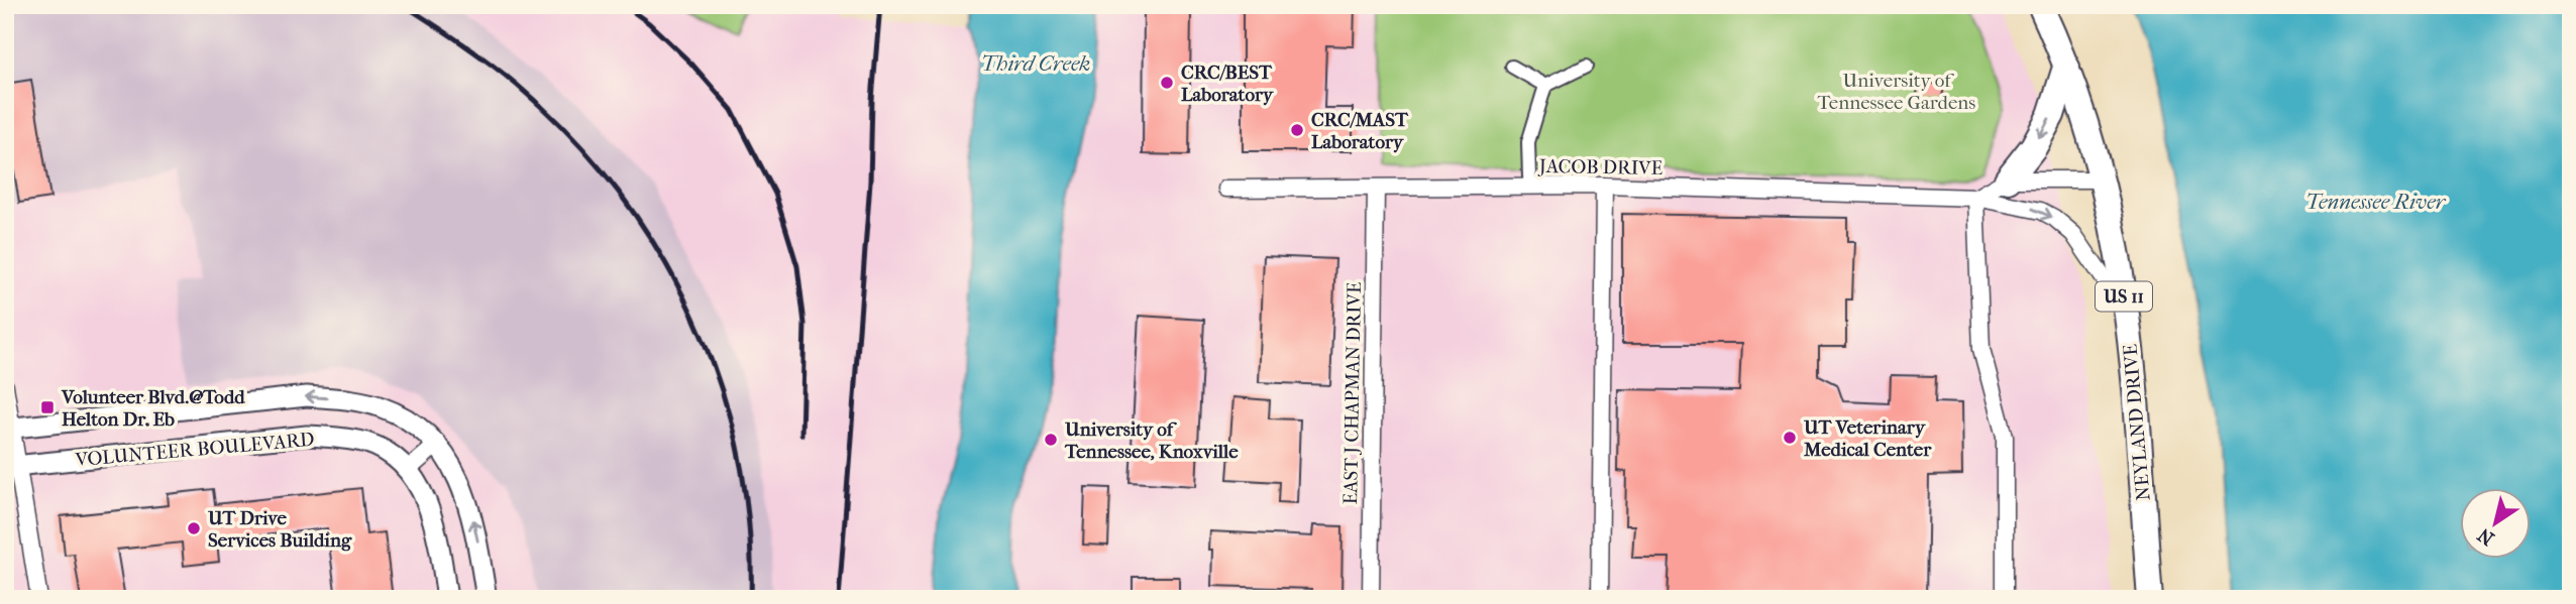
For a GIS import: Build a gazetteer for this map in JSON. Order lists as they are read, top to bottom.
{
  "streets": {
    "main road": ["US 11", "NEYLAND DRIVE"],
    "street": ["JACOB DRIVE", "EAST J CHAPMAN DRIVE", "VOLUNTEER BOULEVARD"]
  },
  "crossings": [
    ["JACOB DRIVE", "EAST J CHAPMAN DRIVE"],
    ["JACOB DRIVE", "NEYLAND DRIVE"]
  ],
  "water": ["Third Creek", "Tennessee River"],
  "parks": ["University of Tennessee Gardens"],
  "places": {
    "other": [
      "CRC/BEST Laboratory",
      "CRC/MAST Laboratory",
      "UT Veterinary Medical Center",
      "University of Tennessee, Knoxville",
      "UT Drive Services Building"
    ],
    "transit": ["Volunteer Blvd.@Todd Helton Dr. Eb"]
  },
  "north": "bottom left"
}
